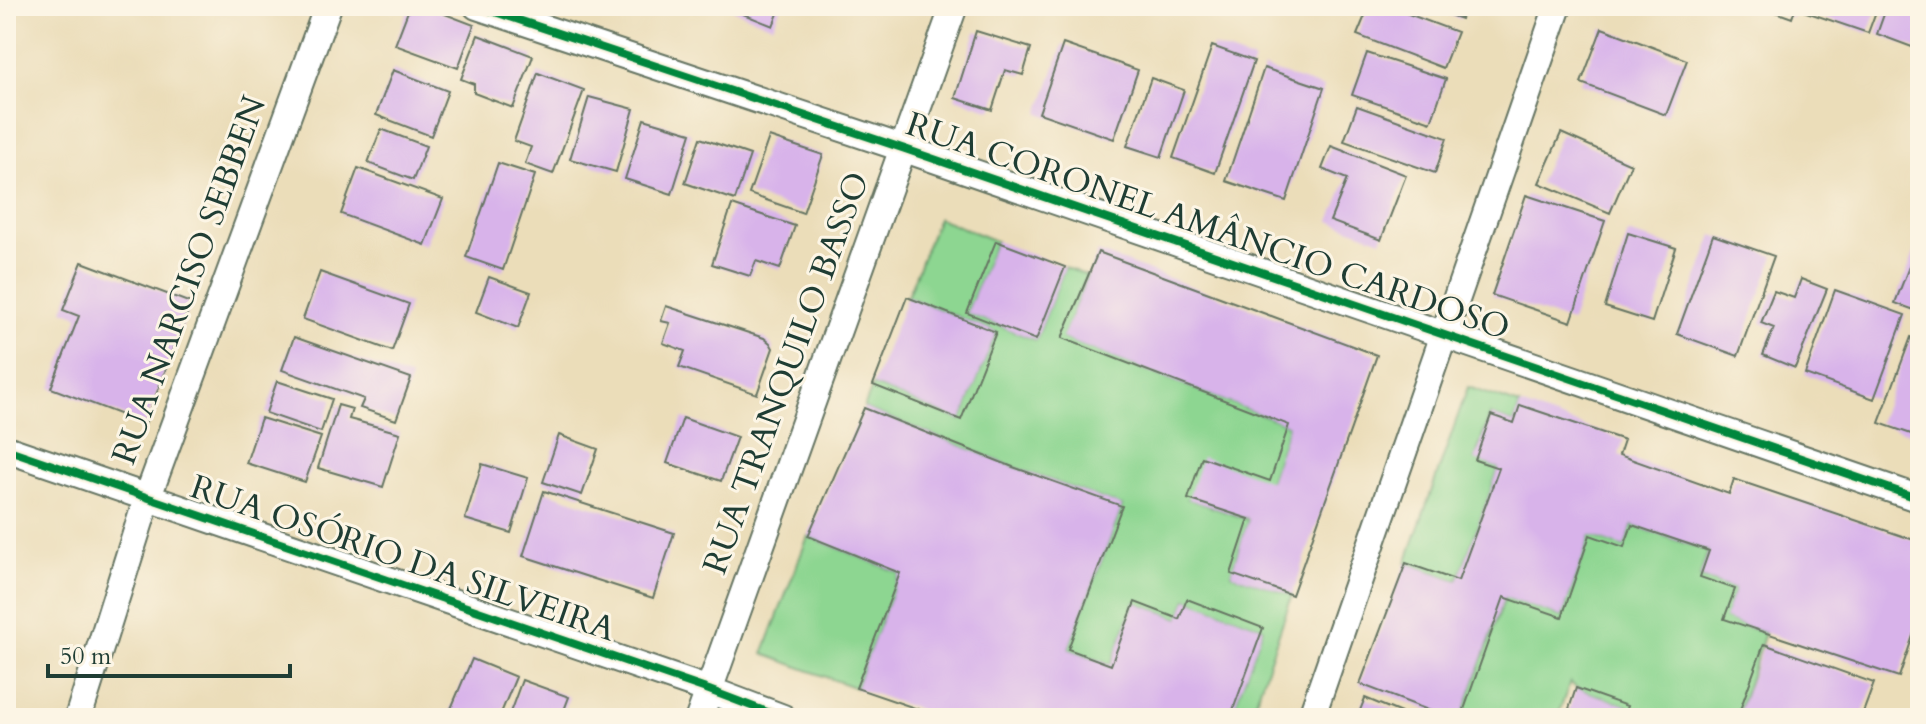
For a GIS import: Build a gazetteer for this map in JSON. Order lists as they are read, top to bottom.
{
  "streets": {
    "street": [
      "RUA CORONEL AMÂNCIO CARDOSO",
      "RUA NARCISO SEBBEN",
      "RUA TRANQUILO BASSO",
      "RUA OSÓRIO DA SILVEIRA"
    ]
  },
  "crossings": [
    ["RUA CORONEL AMÂNCIO CARDOSO", "RUA TRANQUILO BASSO"],
    ["RUA NARCISO SEBBEN", "RUA OSÓRIO DA SILVEIRA"],
    ["RUA TRANQUILO BASSO", "RUA OSÓRIO DA SILVEIRA"]
  ],
  "scale_bar": "50 m"
}
